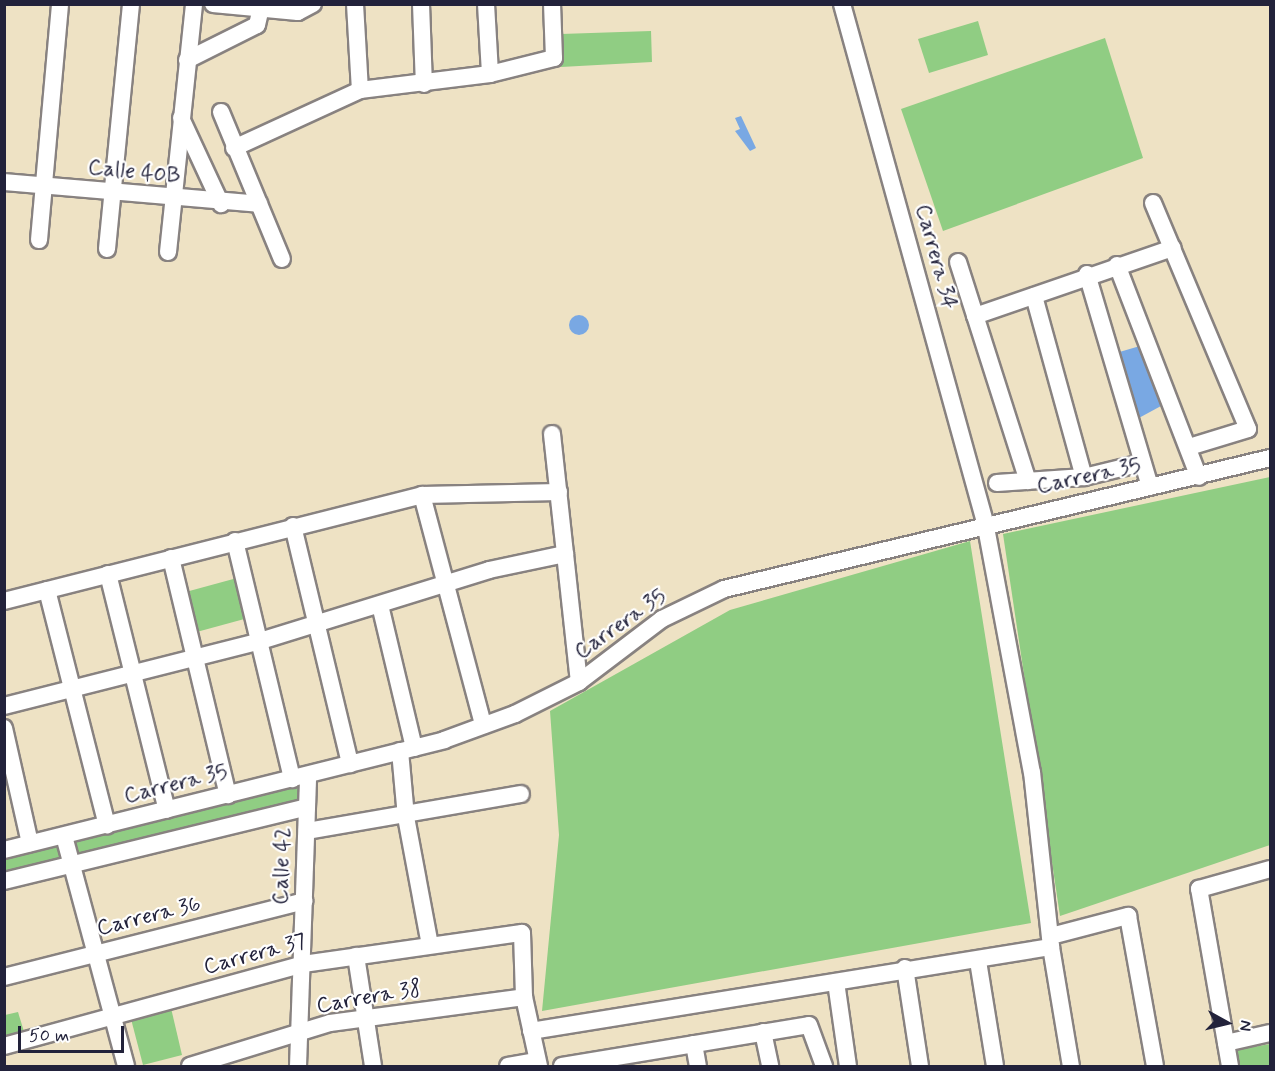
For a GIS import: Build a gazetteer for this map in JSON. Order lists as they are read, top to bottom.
{
  "streets": {
    "street": [
      "Calle 40B",
      "Carrera 34",
      "Carrera 35",
      "Calle 42",
      "Carrera 36",
      "Carrera 37",
      "Carrera 38"
    ]
  },
  "crossings": [
    ["Carrera 34", "Carrera 35"],
    ["Carrera 35", "Calle 42"],
    ["Calle 42", "Carrera 36"],
    ["Calle 42", "Carrera 37"],
    ["Calle 42", "Carrera 38"],
    ["Carrera 37", "Carrera 38"]
  ],
  "scale_bar": "50 m",
  "north": "right"
}
